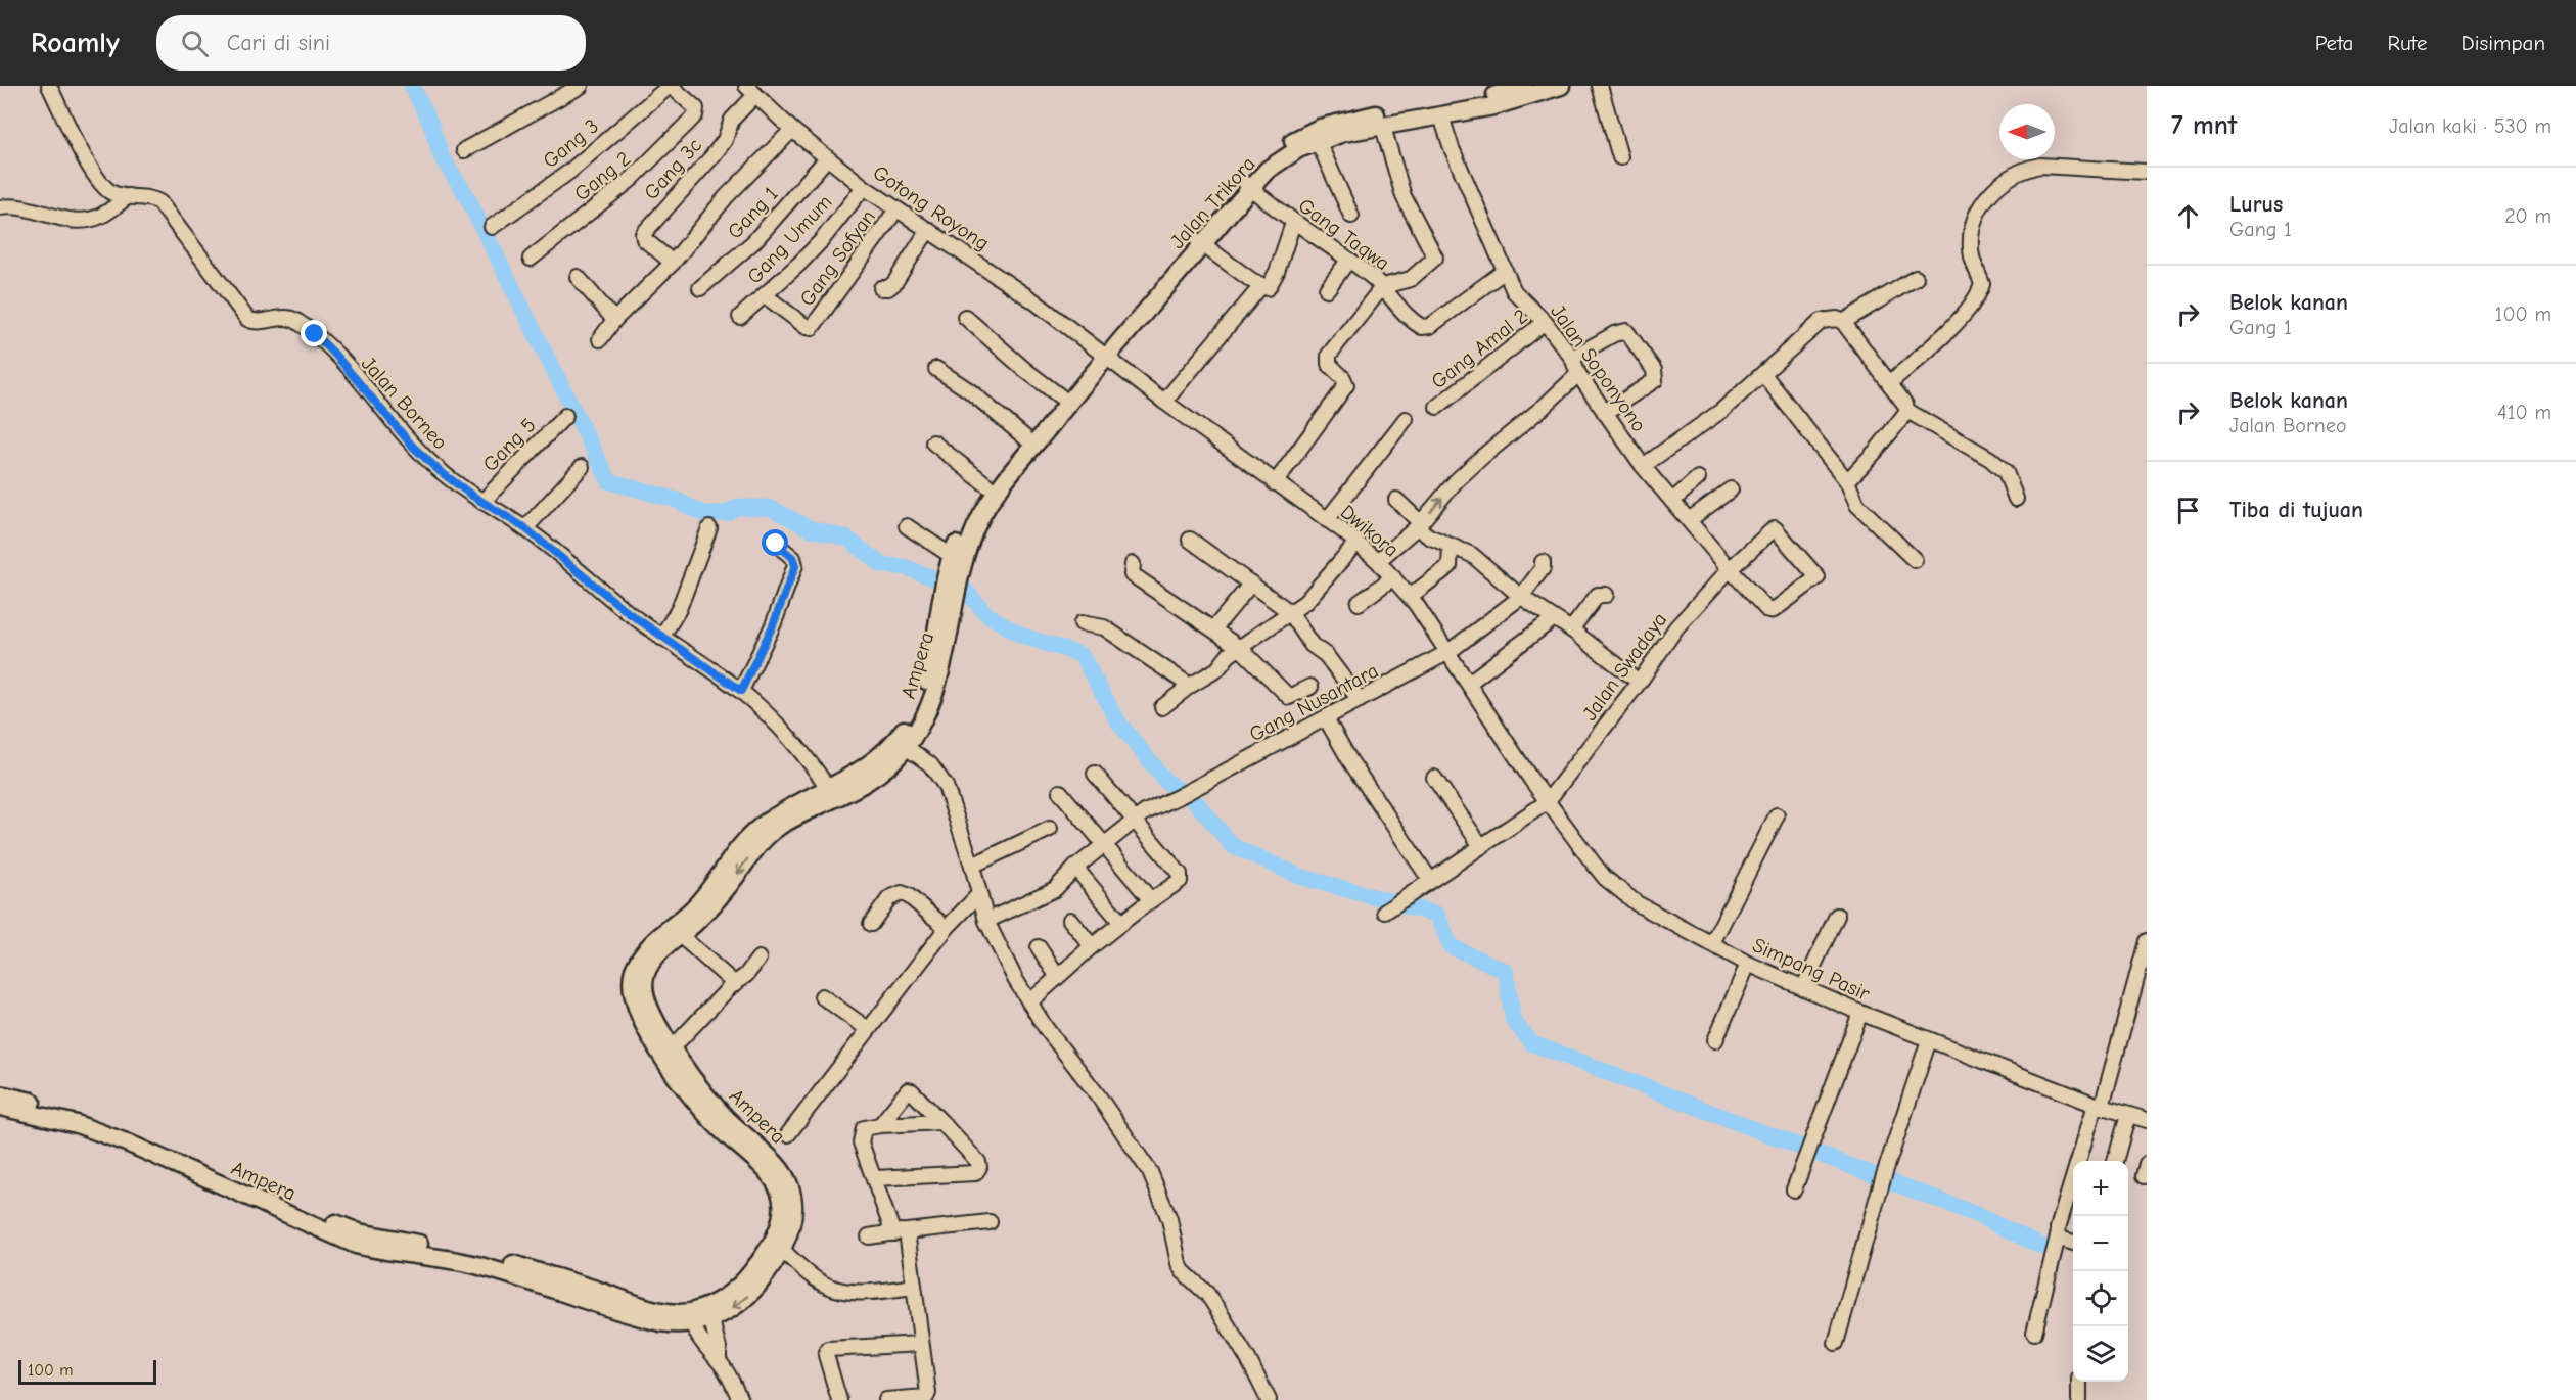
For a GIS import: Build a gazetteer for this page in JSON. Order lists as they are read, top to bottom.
{
  "streets": {
    "main road": ["Jalan Trikora", "Ampera"],
    "street": [
      "Gang 3",
      "Gang 3c",
      "Gang 2",
      "Gotong Royong",
      "Gang 1",
      "Gang Taqwa",
      "Gang Umum",
      "Gang Sofyan",
      "Gang Amal 2",
      "Jalan Soponyono",
      "Jalan Borneo",
      "Gang 5",
      "Dwikora",
      "Jalan Swadaya",
      "Gang Nusantara",
      "Simpang Pasir"
    ]
  },
  "crossings": [
    ["Gang 3", "Gang 2"],
    ["Gang 3c", "Gotong Royong"],
    ["Jalan Trikora", "Gotong Royong"],
    ["Jalan Trikora", "Gang Taqwa"],
    ["Jalan Trikora", "Jalan Soponyono"],
    ["Jalan Trikora", "Dwikora"],
    ["Jalan Trikora", "Ampera"],
    ["Gotong Royong", "Gang 1"],
    ["Gotong Royong", "Gang Umum"],
    ["Gotong Royong", "Gang Sofyan"],
    ["Gotong Royong", "Dwikora"],
    ["Gotong Royong", "Ampera"],
    ["Gang Taqwa", "Jalan Soponyono"],
    ["Gang Umum", "Gang Sofyan"],
    ["Gang Amal 2", "Jalan Soponyono"],
    ["Jalan Soponyono", "Jalan Swadaya"],
    ["Jalan Borneo", "Gang 5"],
    ["Jalan Borneo", "Ampera"],
    ["Dwikora", "Ampera"],
    ["Dwikora", "Jalan Swadaya"],
    ["Dwikora", "Gang Nusantara"],
    ["Dwikora", "Simpang Pasir"],
    ["Jalan Swadaya", "Simpang Pasir"]
  ],
  "scale_bar": "100 m",
  "north": "left",
  "page": {
    "header": "Roamly",
    "search": "Cari di sini",
    "nav": ["Peta", "Rute", "Disimpan"],
    "heading": ["7 mnt", "Jalan kaki · 530 m"],
    "list": [
      ["Lurus", "Gang 1", "20 m"],
      ["Belok kanan", "Gang 1", "100 m"],
      ["Belok kanan", "Jalan Borneo", "410 m"],
      "Tiba di tujuan"
    ],
    "map_buttons": ["+", "−"],
    "scale": "100 m"
  }
}
